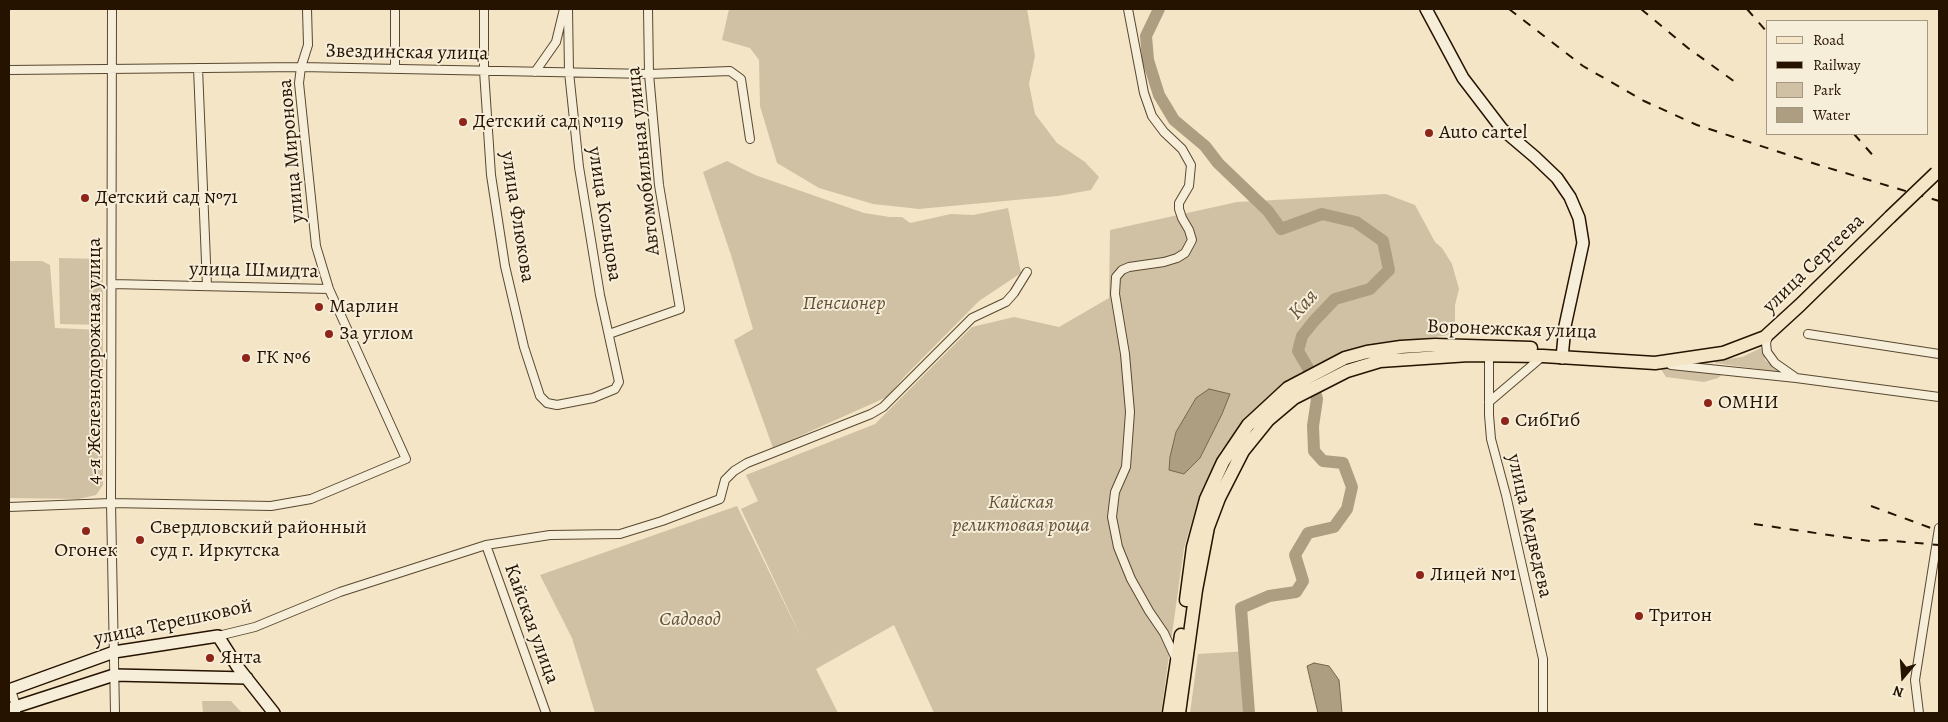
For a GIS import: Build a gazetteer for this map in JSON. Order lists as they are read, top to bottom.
{
  "streets": {
    "main road": ["улица Сергеева", "Воронежская улица"],
    "street": [
      "Звездинская улица",
      "улица Миронова",
      "Автомобильная улица",
      "улица Кольцова",
      "улица Флюкова",
      "улица Шмидта",
      "4-я Железнодорожная улица",
      "улица Медведева",
      "улица Терешковой",
      "Кайская улица"
    ]
  },
  "crossings": [
    ["Звездинская улица", "улица Миронова"],
    ["Звездинская улица", "Автомобильная улица"],
    ["Звездинская улица", "улица Кольцова"],
    ["Звездинская улица", "улица Флюкова"],
    ["Звездинская улица", "4-я Железнодорожная улица"],
    ["улица Миронова", "улица Шмидта"],
    ["Автомобильная улица", "улица Кольцова"],
    ["улица Кольцова", "улица Флюкова"],
    ["улица Сергеева", "Воронежская улица"],
    ["улица Шмидта", "4-я Железнодорожная улица"],
    ["Воронежская улица", "улица Медведева"],
    ["4-я Железнодорожная улица", "улица Терешковой"],
    ["улица Терешковой", "Кайская улица"]
  ],
  "water": ["Кая"],
  "parks": ["Пенсионер", "Кайская реликтовая роща", "Садовод"],
  "places": [
    "Детский сад №119",
    "Auto cartel",
    "Детский сад №71",
    "Марлин",
    "За углом",
    "ГК №6",
    "ОМНИ",
    "СибГиб",
    "Огонек",
    "Свердловский районный суд г. Иркутска",
    "Лицей №1",
    "Тритон",
    "Янта"
  ],
  "legend": [
    "Road",
    "Railway",
    "Park",
    "Water"
  ],
  "north": "bottom"
}
